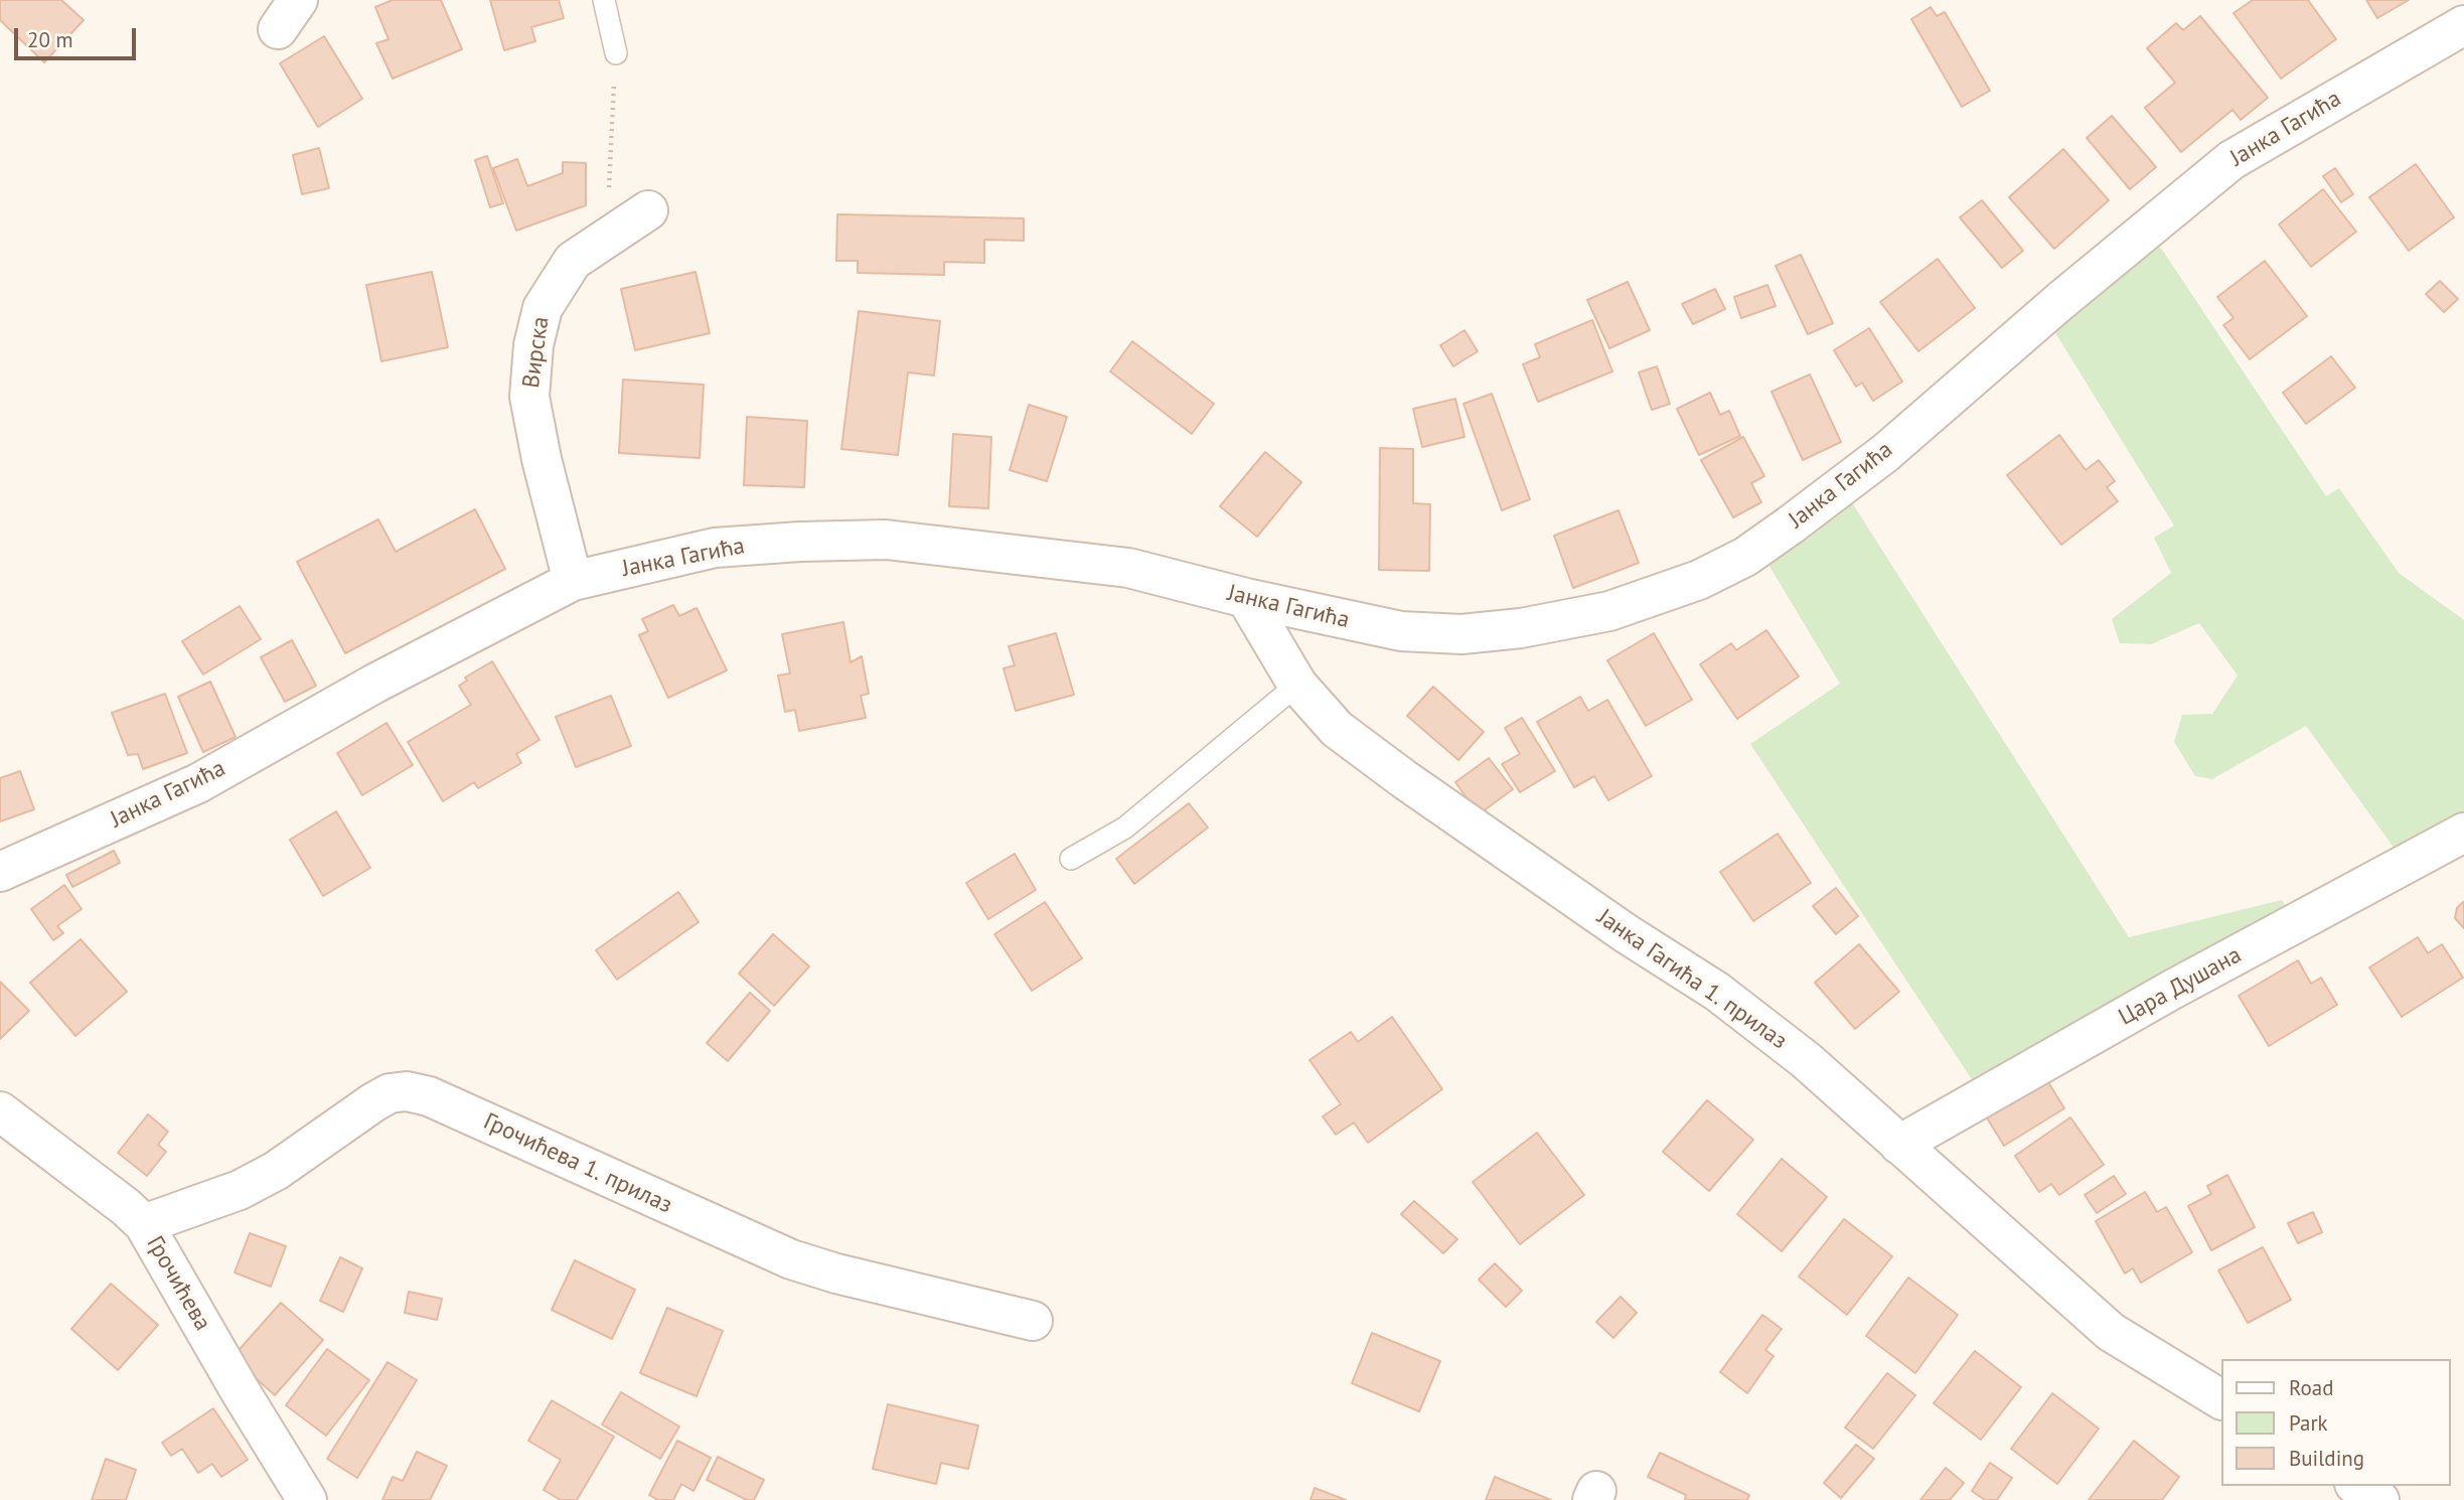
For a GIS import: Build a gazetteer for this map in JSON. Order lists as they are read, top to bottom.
{
  "streets": {
    "street": [
      "Јанка Гагића",
      "Вирска",
      "Јанка Гагића 1. прилаз",
      "Цара Душана",
      "Грочићева 1. прилаз",
      "Грочићева"
    ]
  },
  "crossings": [
    ["Јанка Гагића", "Вирска"],
    ["Јанка Гагића", "Јанка Гагића 1. прилаз"],
    ["Јанка Гагића 1. прилаз", "Цара Душана"],
    ["Грочићева 1. прилаз", "Грочићева"]
  ],
  "legend": ["Road", "Park", "Building"],
  "scale_bar": "20 m"
}
